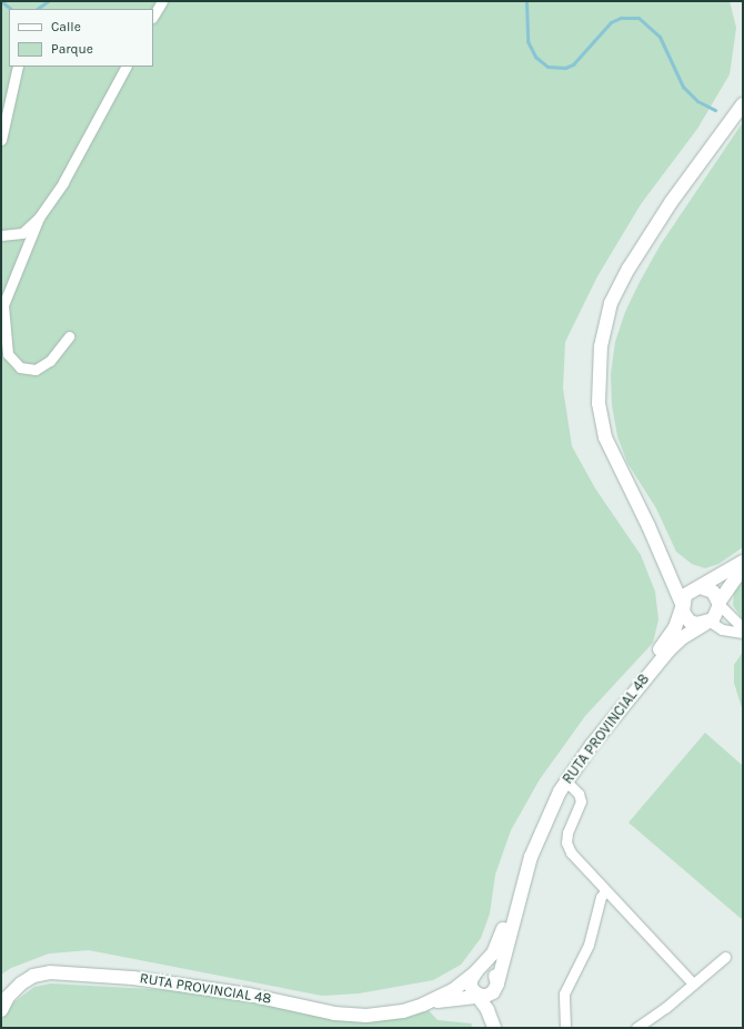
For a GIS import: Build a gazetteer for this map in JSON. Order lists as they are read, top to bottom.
{
  "streets": {
    "main road": ["RUTA PROVINCIAL 48"]
  },
  "legend": ["Calle", "Parque"]
}
